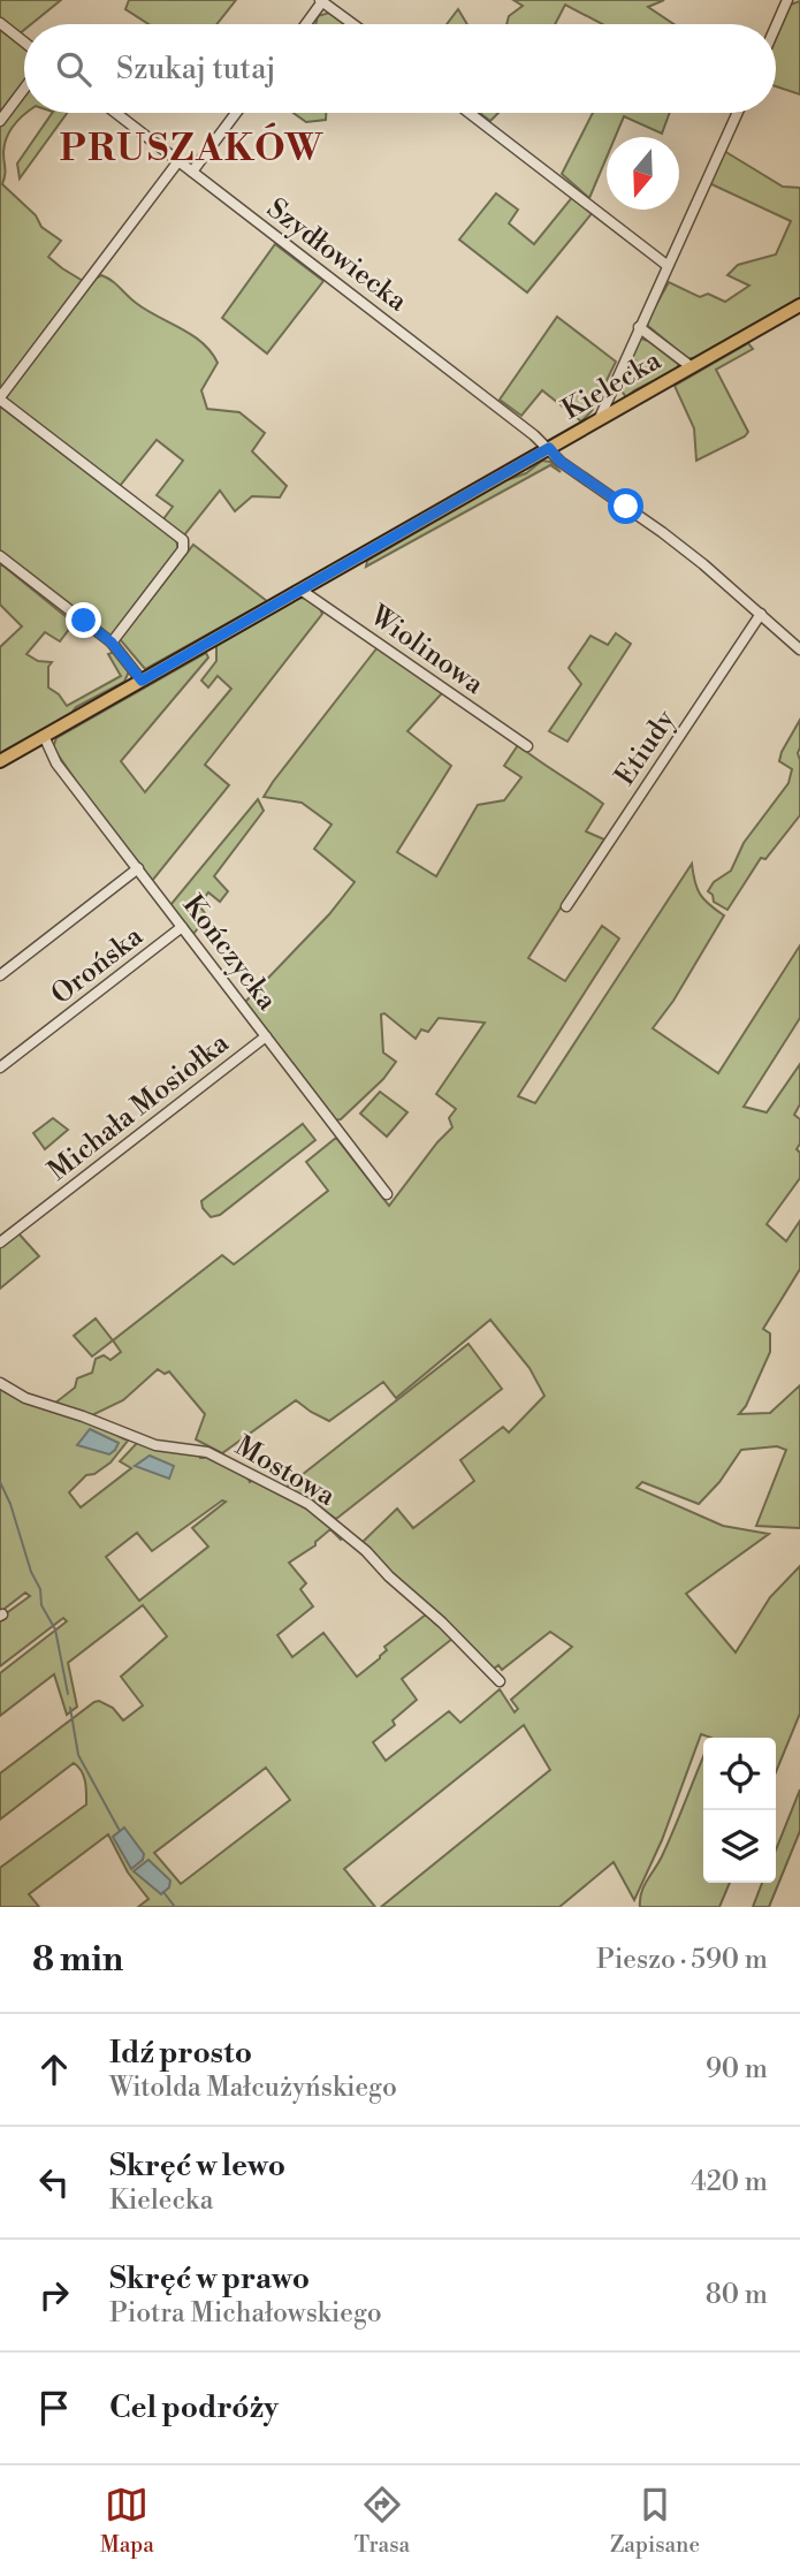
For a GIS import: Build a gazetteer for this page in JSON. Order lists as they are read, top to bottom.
{
  "streets": {
    "main road": ["Kielecka"],
    "street": [
      "Szydłowiecka",
      "Wiolinowa",
      "Etiudy",
      "Kończycka",
      "Orońska",
      "Michała Mosiołka",
      "Mostowa"
    ]
  },
  "crossings": [
    ["Szydłowiecka", "Kielecka"],
    ["Szydłowiecka", "Etiudy"],
    ["Kielecka", "Wiolinowa"],
    ["Kielecka", "Kończycka"],
    ["Kończycka", "Orońska"],
    ["Kończycka", "Michała Mosiołka"]
  ],
  "districts": ["PRUSZAKÓW"],
  "north": "bottom",
  "page": {
    "search": "Szukaj tutaj",
    "heading": ["8 min", "Pieszo · 590 m"],
    "list": [
      ["Idź prosto", "Witolda Małcużyńskiego", "90 m"],
      ["Skręć w lewo", "Kielecka", "420 m"],
      ["Skręć w prawo", "Piotra Michałowskiego", "80 m"],
      "Cel podróży"
    ],
    "nav": ["Mapa", "Trasa", "Zapisane"]
  }
}
